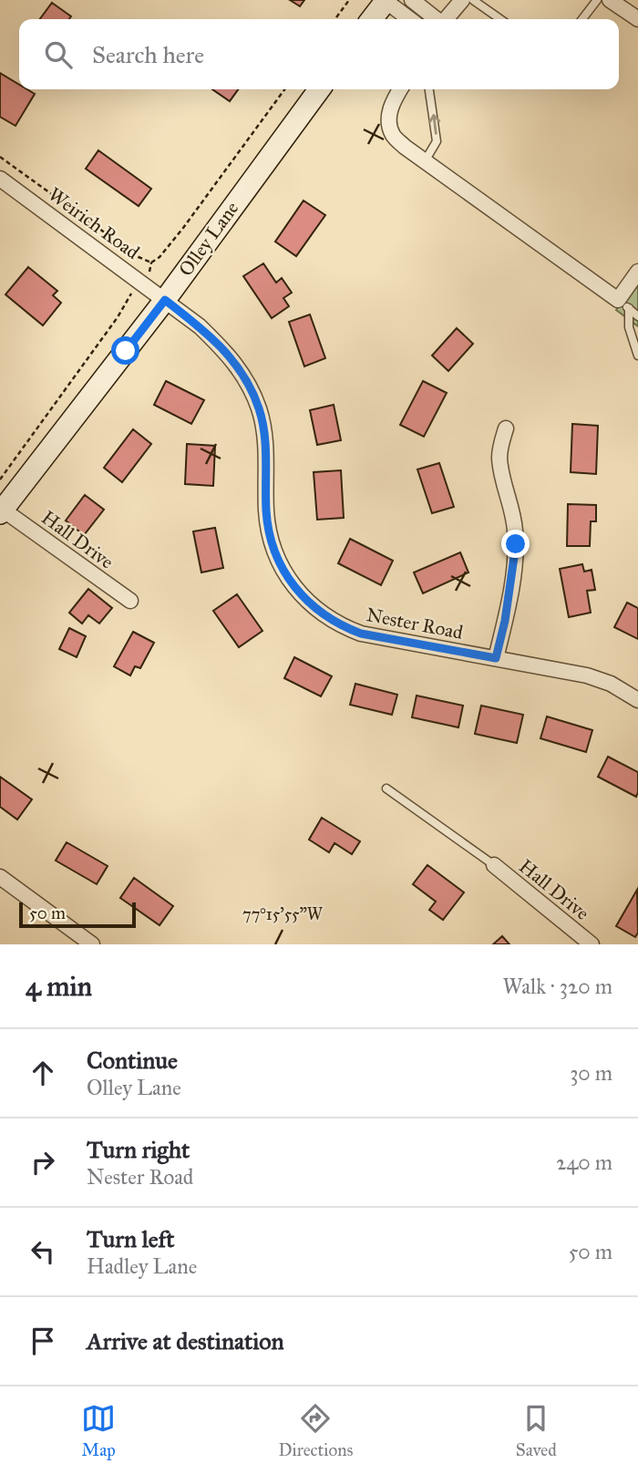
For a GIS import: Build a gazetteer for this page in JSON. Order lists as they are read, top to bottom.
{
  "streets": {
    "main road": ["Olley Lane"],
    "street": ["Weirich Road", "Hall Drive", "Nester Road"]
  },
  "crossings": [
    ["Weirich Road", "Olley Lane"],
    ["Weirich Road", "Nester Road"],
    ["Olley Lane", "Hall Drive"],
    ["Olley Lane", "Nester Road"]
  ],
  "scale_bar": "50 m",
  "page": {
    "search": "Search here",
    "scale": "50 m",
    "heading": ["4 min", "Walk · 320 m"],
    "list": [
      ["Continue", "Olley Lane", "30 m"],
      ["Turn right", "Nester Road", "240 m"],
      ["Turn left", "Hadley Lane", "50 m"],
      "Arrive at destination"
    ],
    "nav": ["Map", "Directions", "Saved"]
  },
  "coordinates": ["77°15'55\"W"]
}
